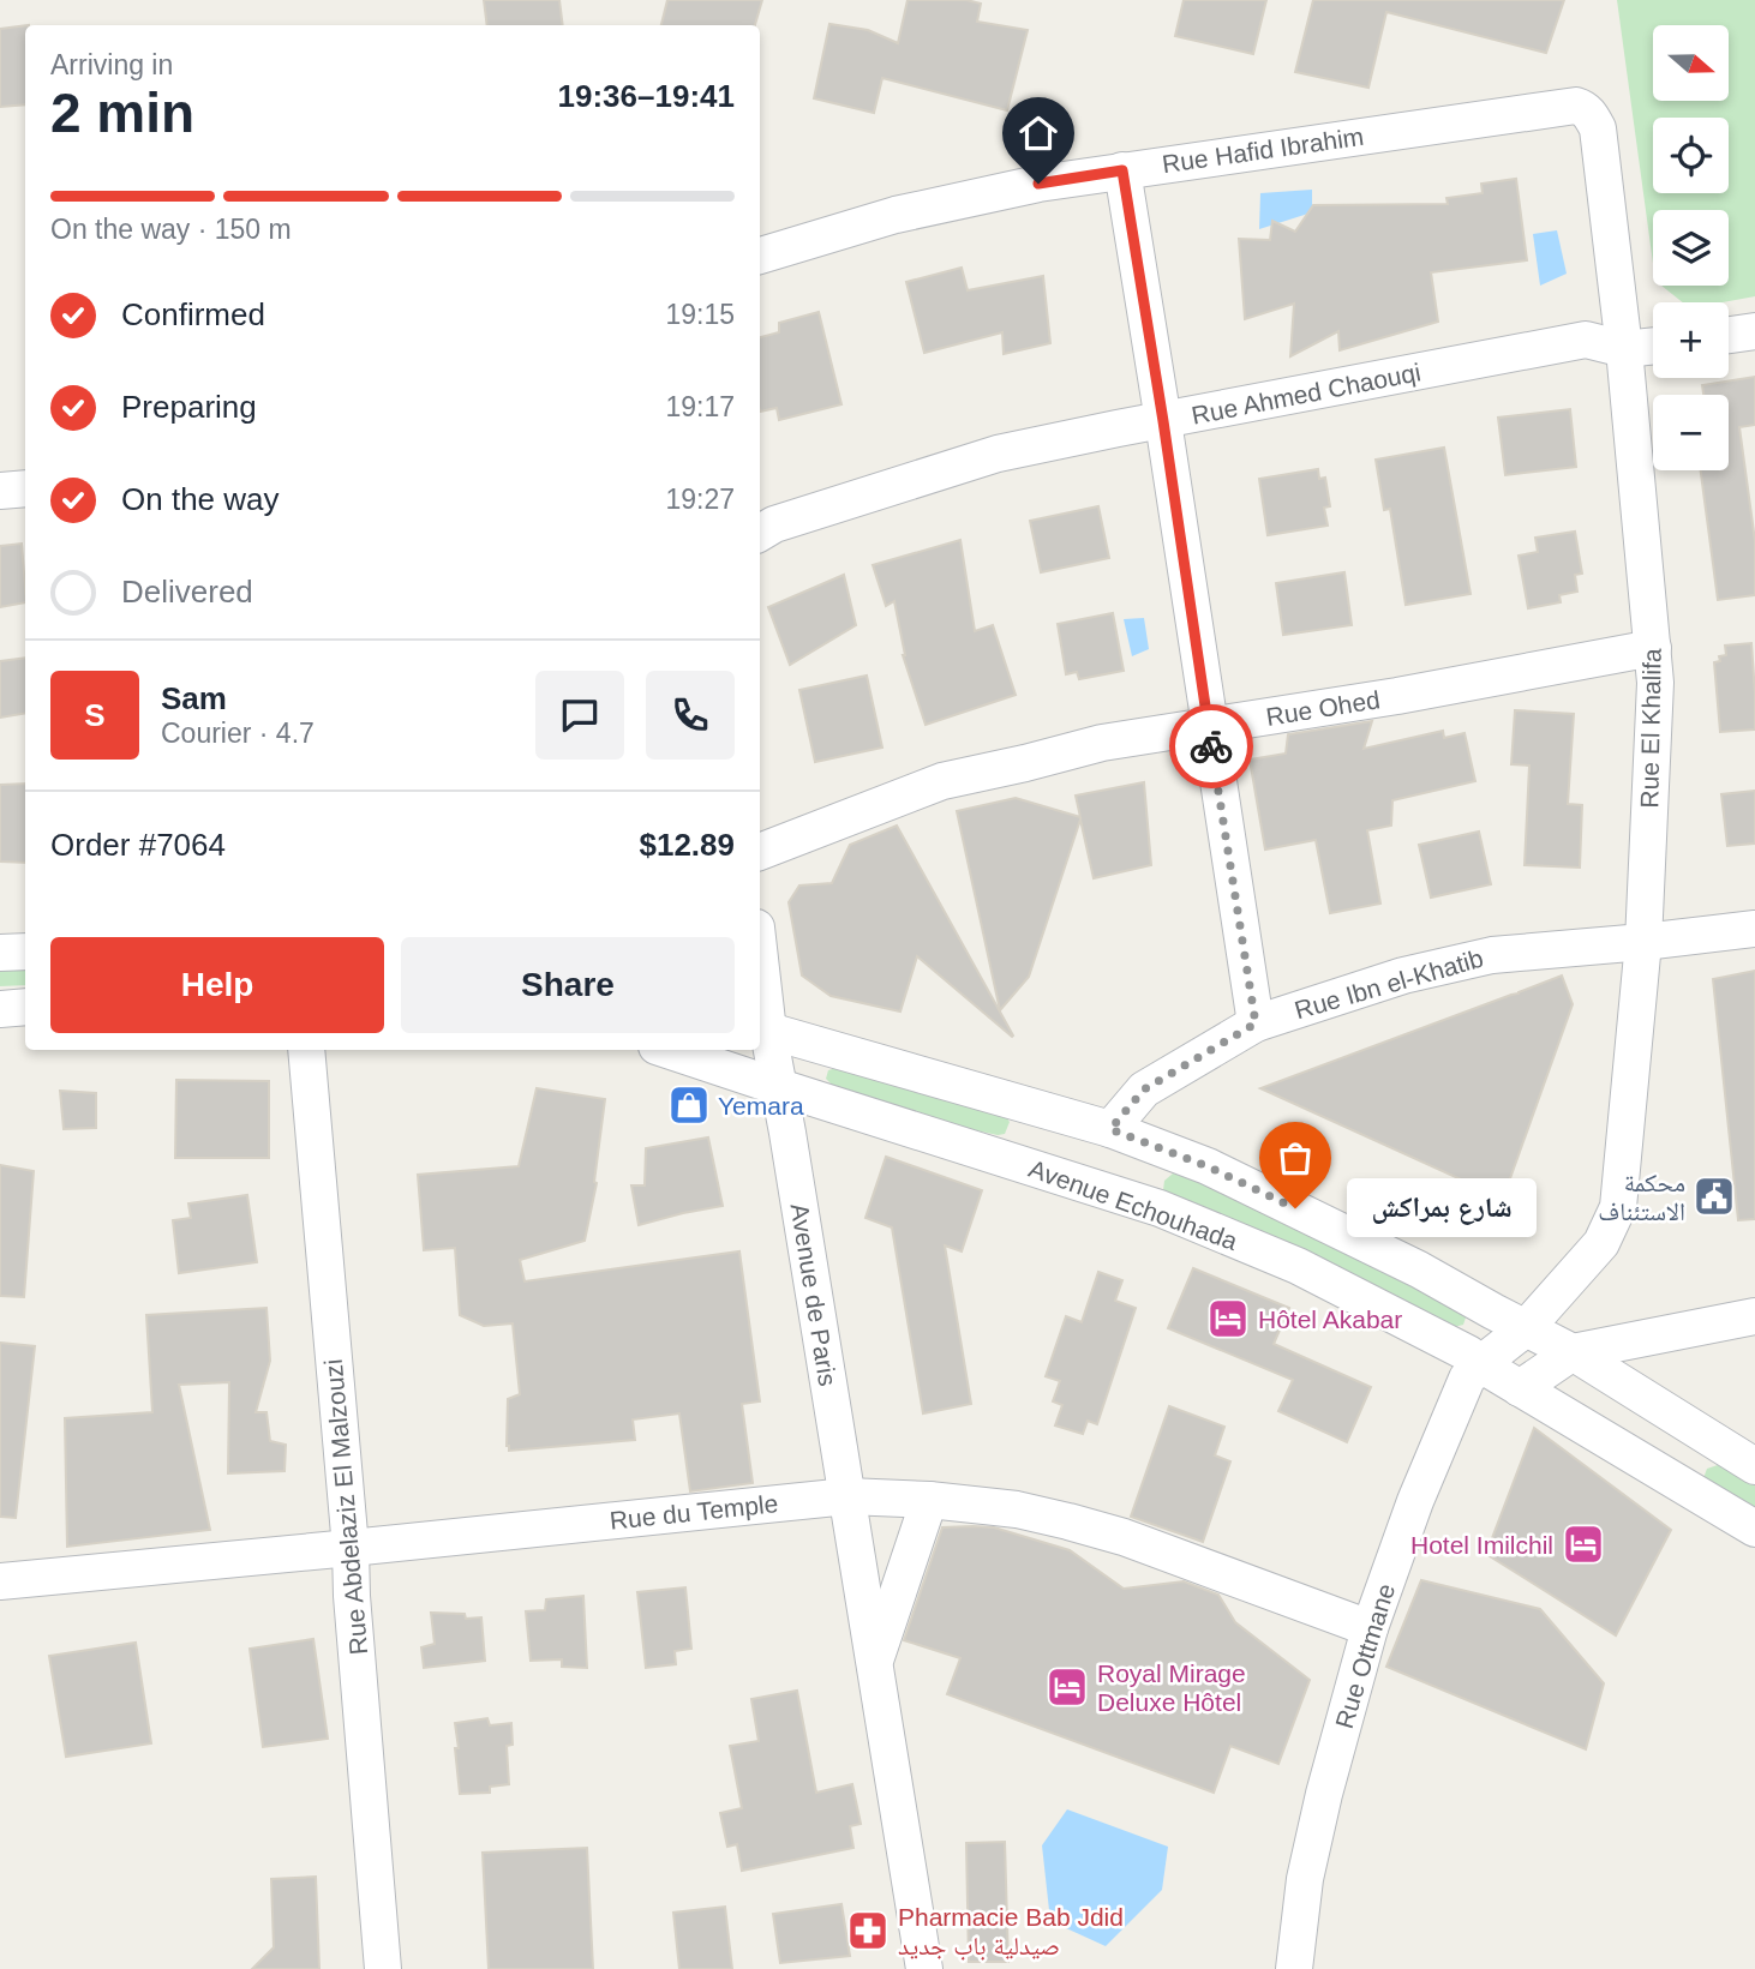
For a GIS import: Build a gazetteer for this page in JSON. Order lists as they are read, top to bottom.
{
  "streets": {
    "street": [
      "Rue Hafid Ibrahim",
      "Rue Ahmed Chaouqi",
      "Rue Ohed",
      "Rue El Khalifa",
      "Rue Ibn el-Khatib",
      "Avenue Echouhada",
      "Avenue de Paris",
      "Rue Abdelaziz El Malzouzi",
      "Rue du Temple",
      "Rue Ottmane"
    ]
  },
  "crossings": [
    ["Rue Hafid Ibrahim", "Rue El Khalifa"],
    ["Rue Ahmed Chaouqi", "Rue El Khalifa"],
    ["Rue Ohed", "Rue El Khalifa"],
    ["Rue El Khalifa", "Rue Ibn el-Khatib"],
    ["Rue El Khalifa", "Rue Ottmane"],
    ["Avenue Echouhada", "Avenue de Paris"],
    ["Avenue Echouhada", "Rue Ottmane"],
    ["Avenue de Paris", "Rue du Temple"],
    ["Rue Abdelaziz El Malzouzi", "Rue du Temple"],
    ["Rue du Temple", "Rue Ottmane"]
  ],
  "places": {
    "shop": ["Yemara"],
    "public building": ["محكمة الاستئناف"],
    "other": ["شارع بمراكش"],
    "hotel": ["Hôtel Akabar", "Hotel Imilchil", "Royal Mirage Deluxe Hôtel"],
    "pharmacy": ["Pharmacie Bab Jdid صيدلية باب جديد"]
  },
  "north": "right",
  "page": {
    "map_buttons": ["+", "−"],
    "heading": ["2 min", "Arriving in", "19:36–19:41"],
    "panel": [
      "Sam",
      "Courier · 4.7",
      "Order #7064",
      "$12.89"
    ],
    "bar": "On the way · 150 m",
    "list": [
      ["Confirmed", "19:15"],
      ["Preparing", "19:17"],
      ["On the way", "19:27"],
      "Delivered"
    ],
    "round": "S",
    "buttons": ["Help", "Share"],
    "bubble": "شارع بمراكش"
  }
}
